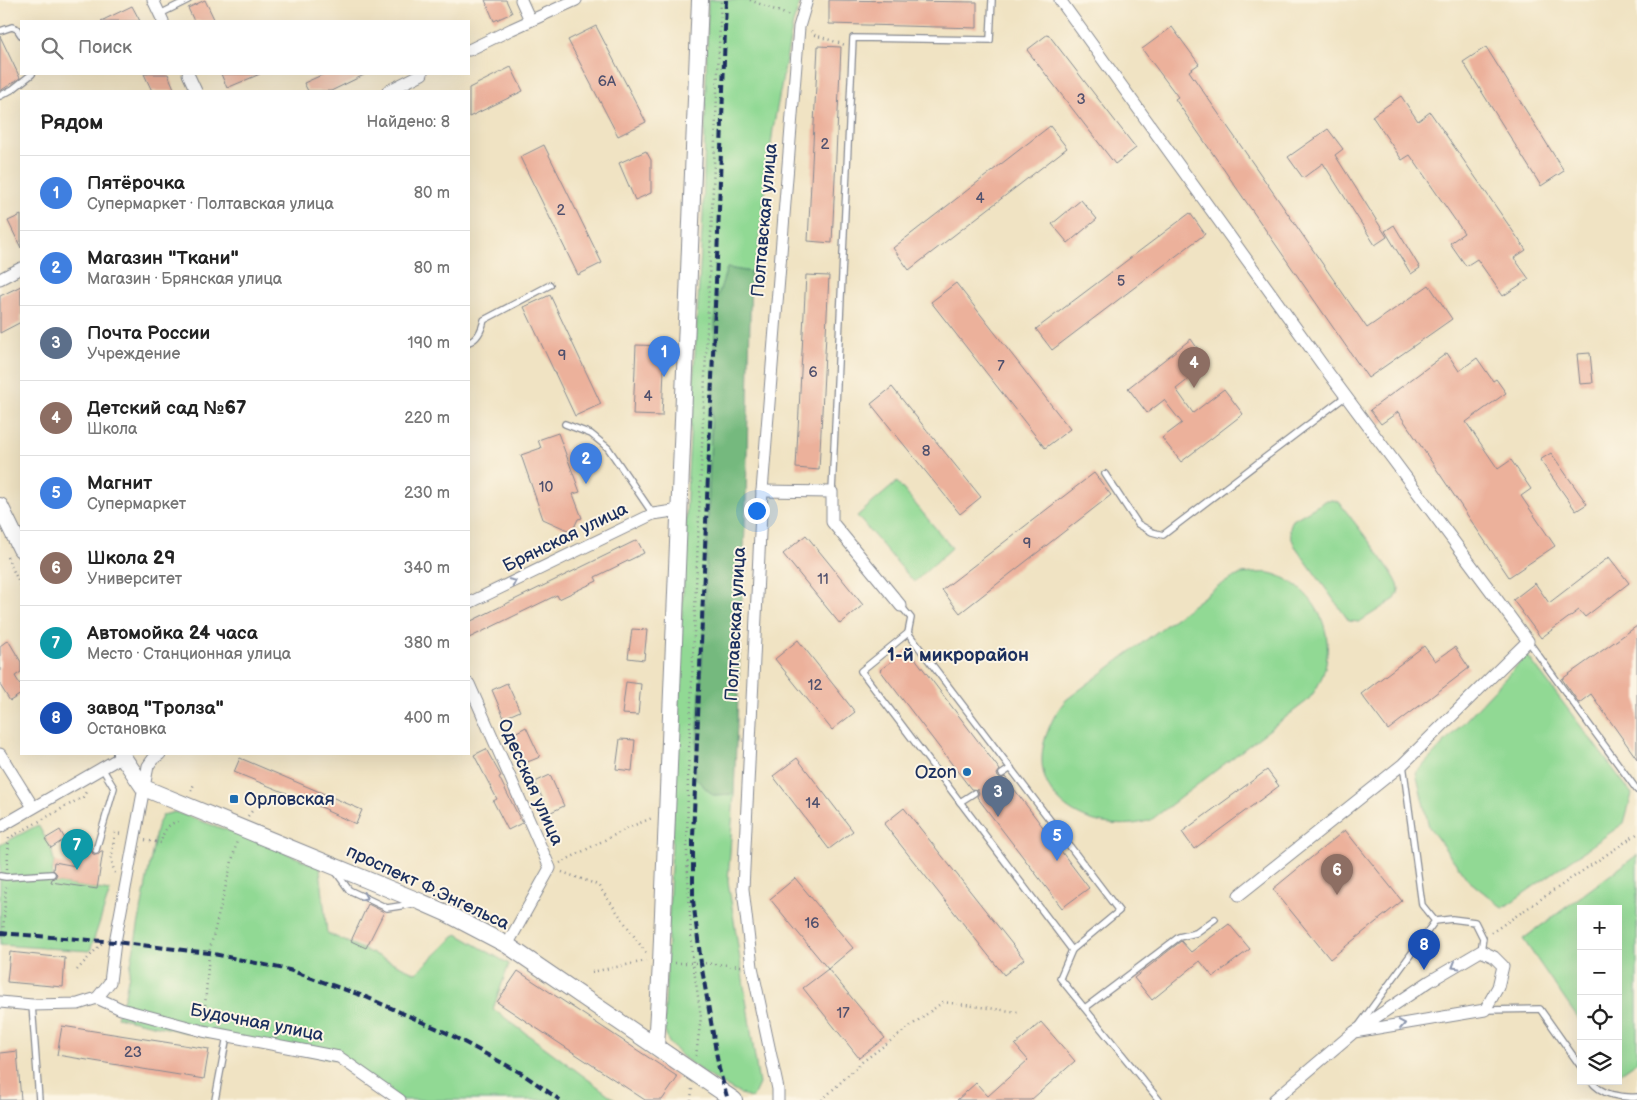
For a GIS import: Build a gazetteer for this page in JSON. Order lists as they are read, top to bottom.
{
  "streets": {
    "street": [
      "Полтавская улица",
      "Брянская улица",
      "Одесская улица",
      "проспект Ф.Энгельса",
      "Будочная улица"
    ]
  },
  "crossings": [
    ["Одесская улица", "проспект Ф.Энгельса"]
  ],
  "one_way": ["Брянская улица"],
  "districts": ["1-й микрорайон"],
  "places": {
    "other": ["Ozon"],
    "transit": ["Орловская"]
  },
  "house_numbers": [
    "6А",
    "3",
    "2",
    "4",
    "2",
    "5",
    "9",
    "7",
    "6",
    "4",
    "8",
    "10",
    "9",
    "11",
    "12",
    "14",
    "16",
    "17",
    "23"
  ],
  "page": {
    "search": "Поиск",
    "heading": ["Рядом", "Найдено: 8"],
    "list": [
      {
        "mark": "1",
        "name": "Пятёрочка",
        "note": "Супермаркет · Полтавская улица",
        "value": "80 m"
      },
      {
        "mark": "2",
        "name": "Магазин \"Ткани\"",
        "note": "Магазин · Брянская улица",
        "value": "80 m"
      },
      {
        "mark": "3",
        "name": "Почта России",
        "note": "Учреждение",
        "value": "190 m"
      },
      {
        "mark": "4",
        "name": "Детский сад №67",
        "note": "Школа",
        "value": "220 m"
      },
      {
        "mark": "5",
        "name": "Магнит",
        "note": "Супермаркет",
        "value": "230 m"
      },
      {
        "mark": "6",
        "name": "Школа 29",
        "note": "Университет",
        "value": "340 m"
      },
      {
        "mark": "7",
        "name": "Автомойка 24 часа",
        "note": "Место · Станционная улица",
        "value": "380 m"
      },
      {
        "mark": "8",
        "name": "завод \"Тролза\"",
        "note": "Остановка",
        "value": "400 m"
      }
    ],
    "pins": [
      "1",
      "4",
      "2",
      "3",
      "5",
      "7",
      "6",
      "8"
    ],
    "map_buttons": ["+", "−"]
  }
}
